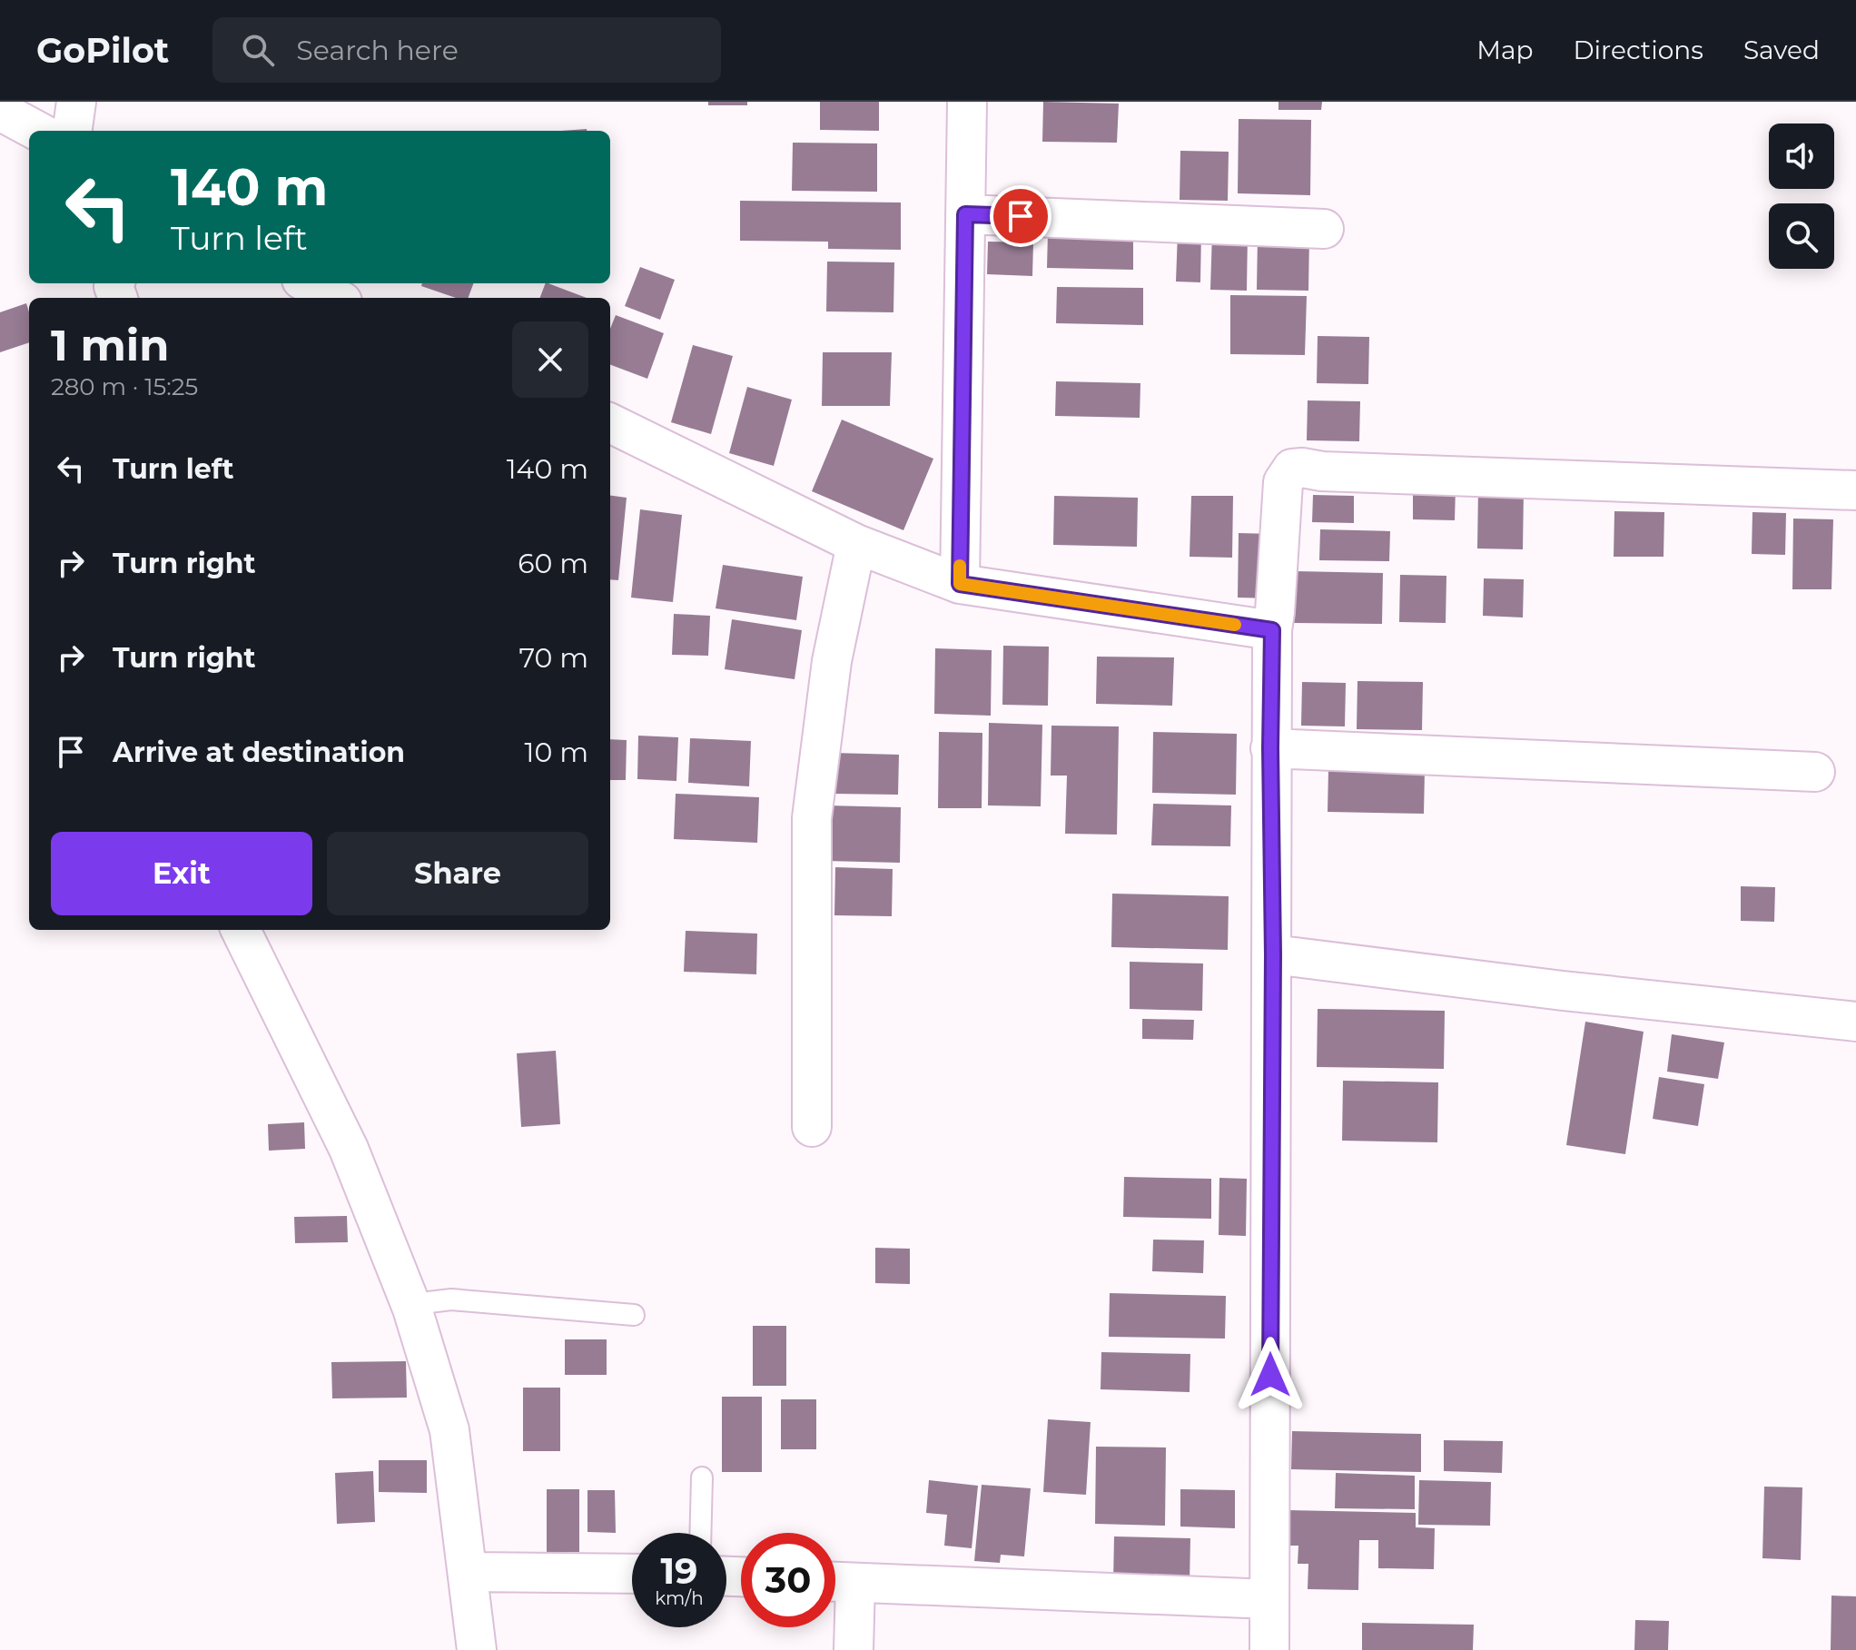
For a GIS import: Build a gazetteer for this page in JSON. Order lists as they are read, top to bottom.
{
  "page": {
    "header": "GoPilot",
    "search": "Search here",
    "nav": ["Map", "Directions", "Saved"],
    "turn": ["140 m", "Turn left"],
    "heading": ["1 min", "280 m · 15:25"],
    "list": [
      {
        "name": "Turn left",
        "value": "140 m"
      },
      {
        "name": "Turn right",
        "value": "60 m"
      },
      {
        "name": "Turn right",
        "value": "70 m"
      },
      {
        "name": "Arrive at destination",
        "value": "10 m"
      }
    ],
    "buttons": ["Exit", "Share"],
    "speed": "19 km/h",
    "limit": "30"
  }
}
